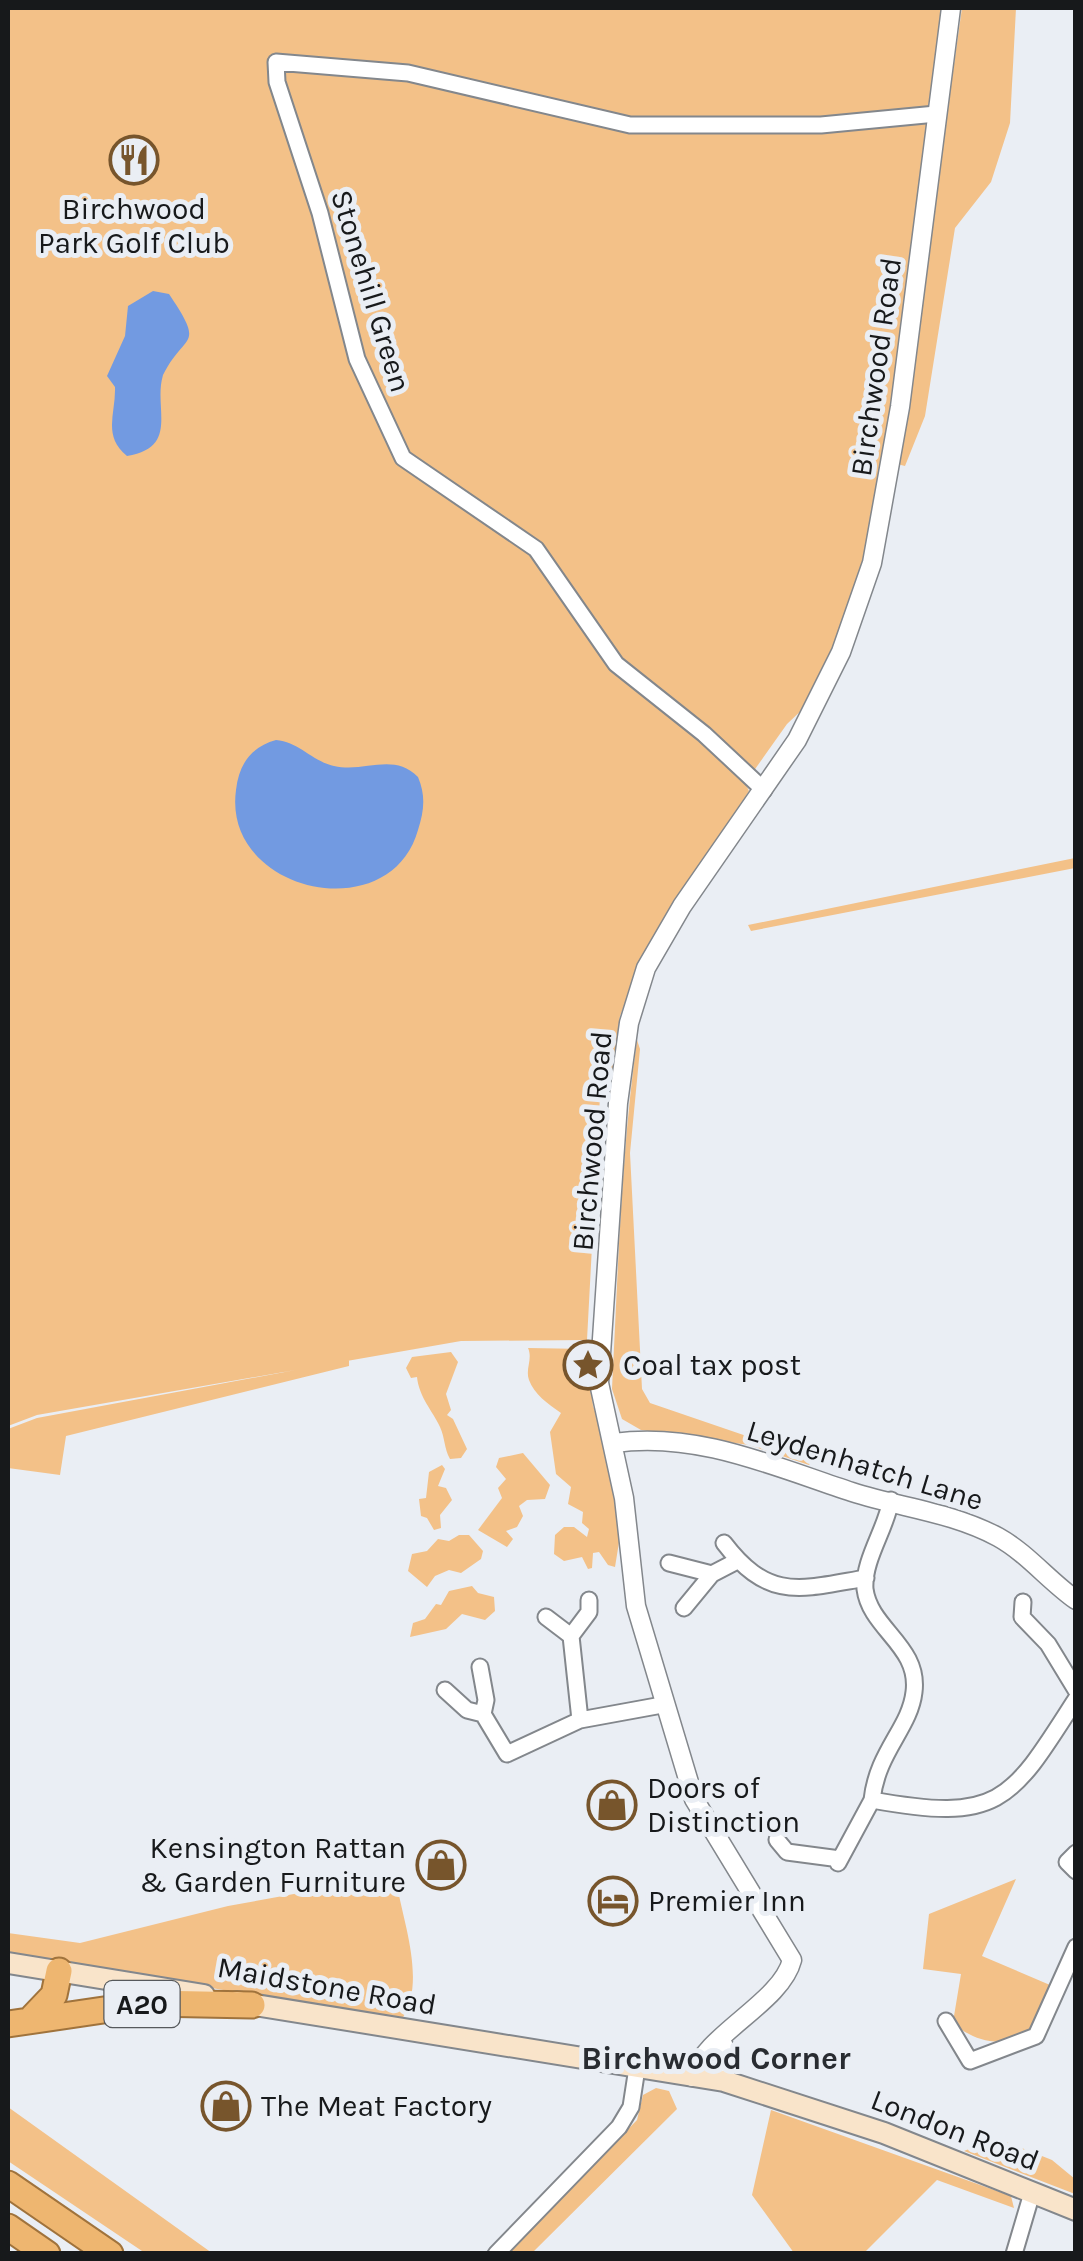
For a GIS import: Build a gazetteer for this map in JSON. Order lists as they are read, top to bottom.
{
  "streets": {
    "highway": ["A20"],
    "main road": ["Maidstone Road", "London Road"],
    "street": ["Stonehill Green", "Birchwood Road", "Leydenhatch Lane"]
  },
  "crossings": [
    ["Stonehill Green", "Birchwood Road"],
    ["Birchwood Road", "Leydenhatch Lane"],
    ["Birchwood Road", "London Road"],
    ["Maidstone Road", "A20"],
    ["Maidstone Road", "London Road"]
  ],
  "districts": ["Birchwood Corner"],
  "places": {
    "restaurant": ["Birchwood Park Golf Club"],
    "place": ["Coal tax post"],
    "shop": ["Doors of Distinction", "Kensington Rattan & Garden Furniture", "The Meat Factory"],
    "hotel": ["Premier Inn"]
  }
}
